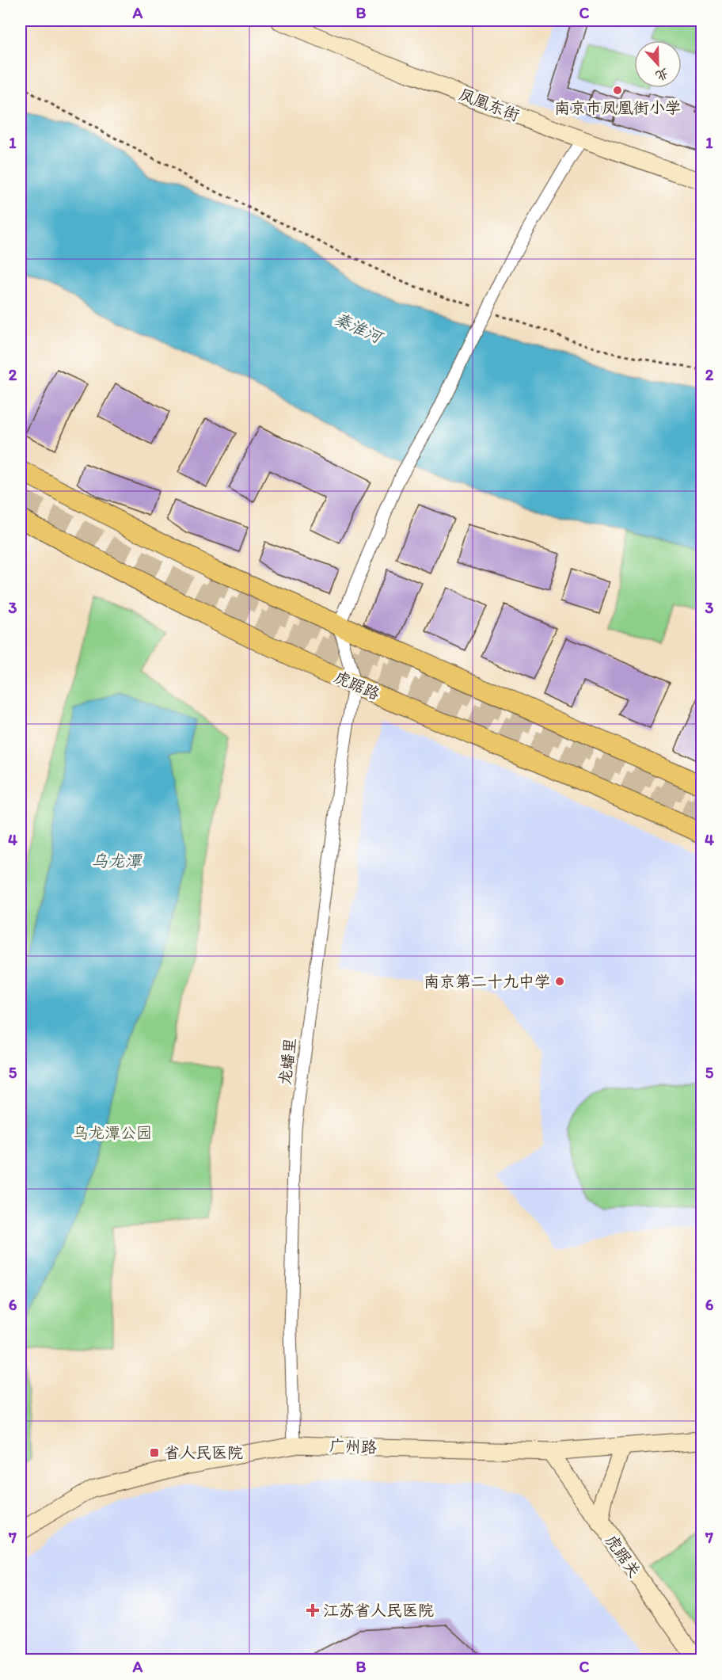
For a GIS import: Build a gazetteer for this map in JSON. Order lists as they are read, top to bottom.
{
  "streets": {
    "main road": ["虎踞路"],
    "street": [
      "凤凰东街",
      "龙蟠里",
      "广州路",
      "虎踞关"
    ]
  },
  "crossings": [
    ["虎踞路", "龙蟠里"],
    ["龙蟠里", "广州路"],
    ["广州路", "虎踞关"]
  ],
  "water": ["秦淮河", "乌龙潭"],
  "parks": ["乌龙潭公园"],
  "places": {
    "other": ["南京市凤凰街小学", "南京第二十九中学"],
    "transit": ["省人民医院"],
    "health": ["江苏省人民医院"]
  },
  "north": "bottom",
  "grid": {
    "columns": ["A", "B", "C"],
    "rows": [
      "1",
      "2",
      "3",
      "4",
      "5",
      "6",
      "7"
    ]
  }
}
